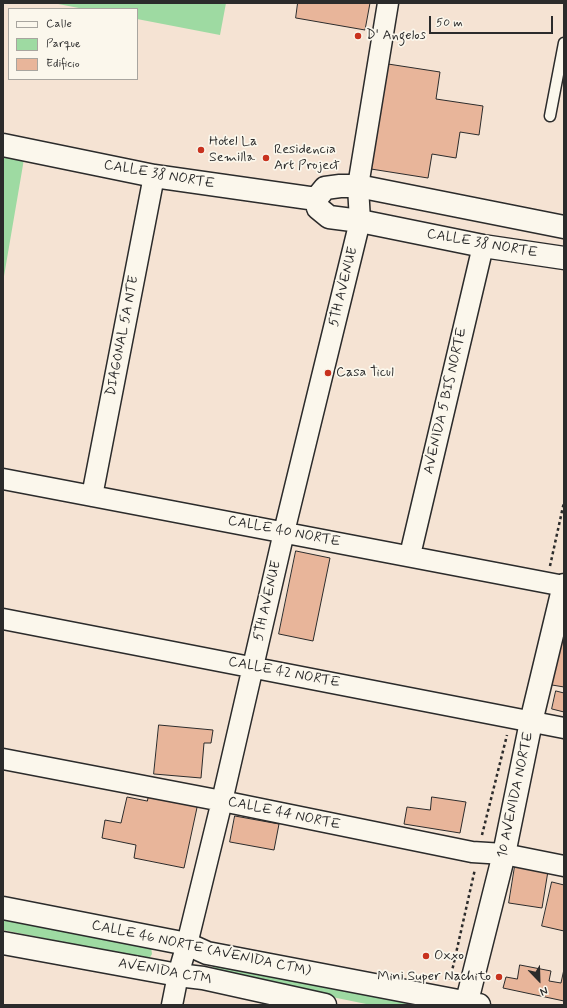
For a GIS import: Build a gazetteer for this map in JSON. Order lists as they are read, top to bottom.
{
  "streets": {
    "main road": [
      "CALLE 38 NORTE",
      "10 AVENIDA NORTE",
      "CALLE 46 NORTE (AVENIDA CTM)",
      "AVENIDA CTM"
    ],
    "street": [
      "5TH AVENUE",
      "DIAGONAL 5A NTE",
      "AVENIDA 5 BIS NORTE",
      "CALLE 40 NORTE",
      "CALLE 42 NORTE",
      "CALLE 44 NORTE"
    ]
  },
  "crossings": [
    ["CALLE 38 NORTE", "5TH AVENUE"],
    ["CALLE 38 NORTE", "DIAGONAL 5A NTE"],
    ["CALLE 38 NORTE", "AVENIDA 5 BIS NORTE"],
    ["5TH AVENUE", "CALLE 40 NORTE"],
    ["5TH AVENUE", "CALLE 42 NORTE"],
    ["5TH AVENUE", "CALLE 44 NORTE"],
    ["5TH AVENUE", "CALLE 46 NORTE (AVENIDA CTM)"],
    ["5TH AVENUE", "AVENIDA CTM"],
    ["DIAGONAL 5A NTE", "CALLE 40 NORTE"],
    ["AVENIDA 5 BIS NORTE", "CALLE 40 NORTE"],
    ["CALLE 40 NORTE", "10 AVENIDA NORTE"],
    ["CALLE 42 NORTE", "10 AVENIDA NORTE"],
    ["10 AVENIDA NORTE", "CALLE 44 NORTE"],
    ["10 AVENIDA NORTE", "CALLE 46 NORTE (AVENIDA CTM)"]
  ],
  "places": [
    "D' Angelos",
    "Hotel La Semilla",
    "Residencia Art Project",
    "Casa Ticul",
    "Oxxo",
    "Mini Super Nachito"
  ],
  "legend": ["Calle", "Parque", "Edificio"],
  "scale_bar": "50 m",
  "north": "bottom right"
}
